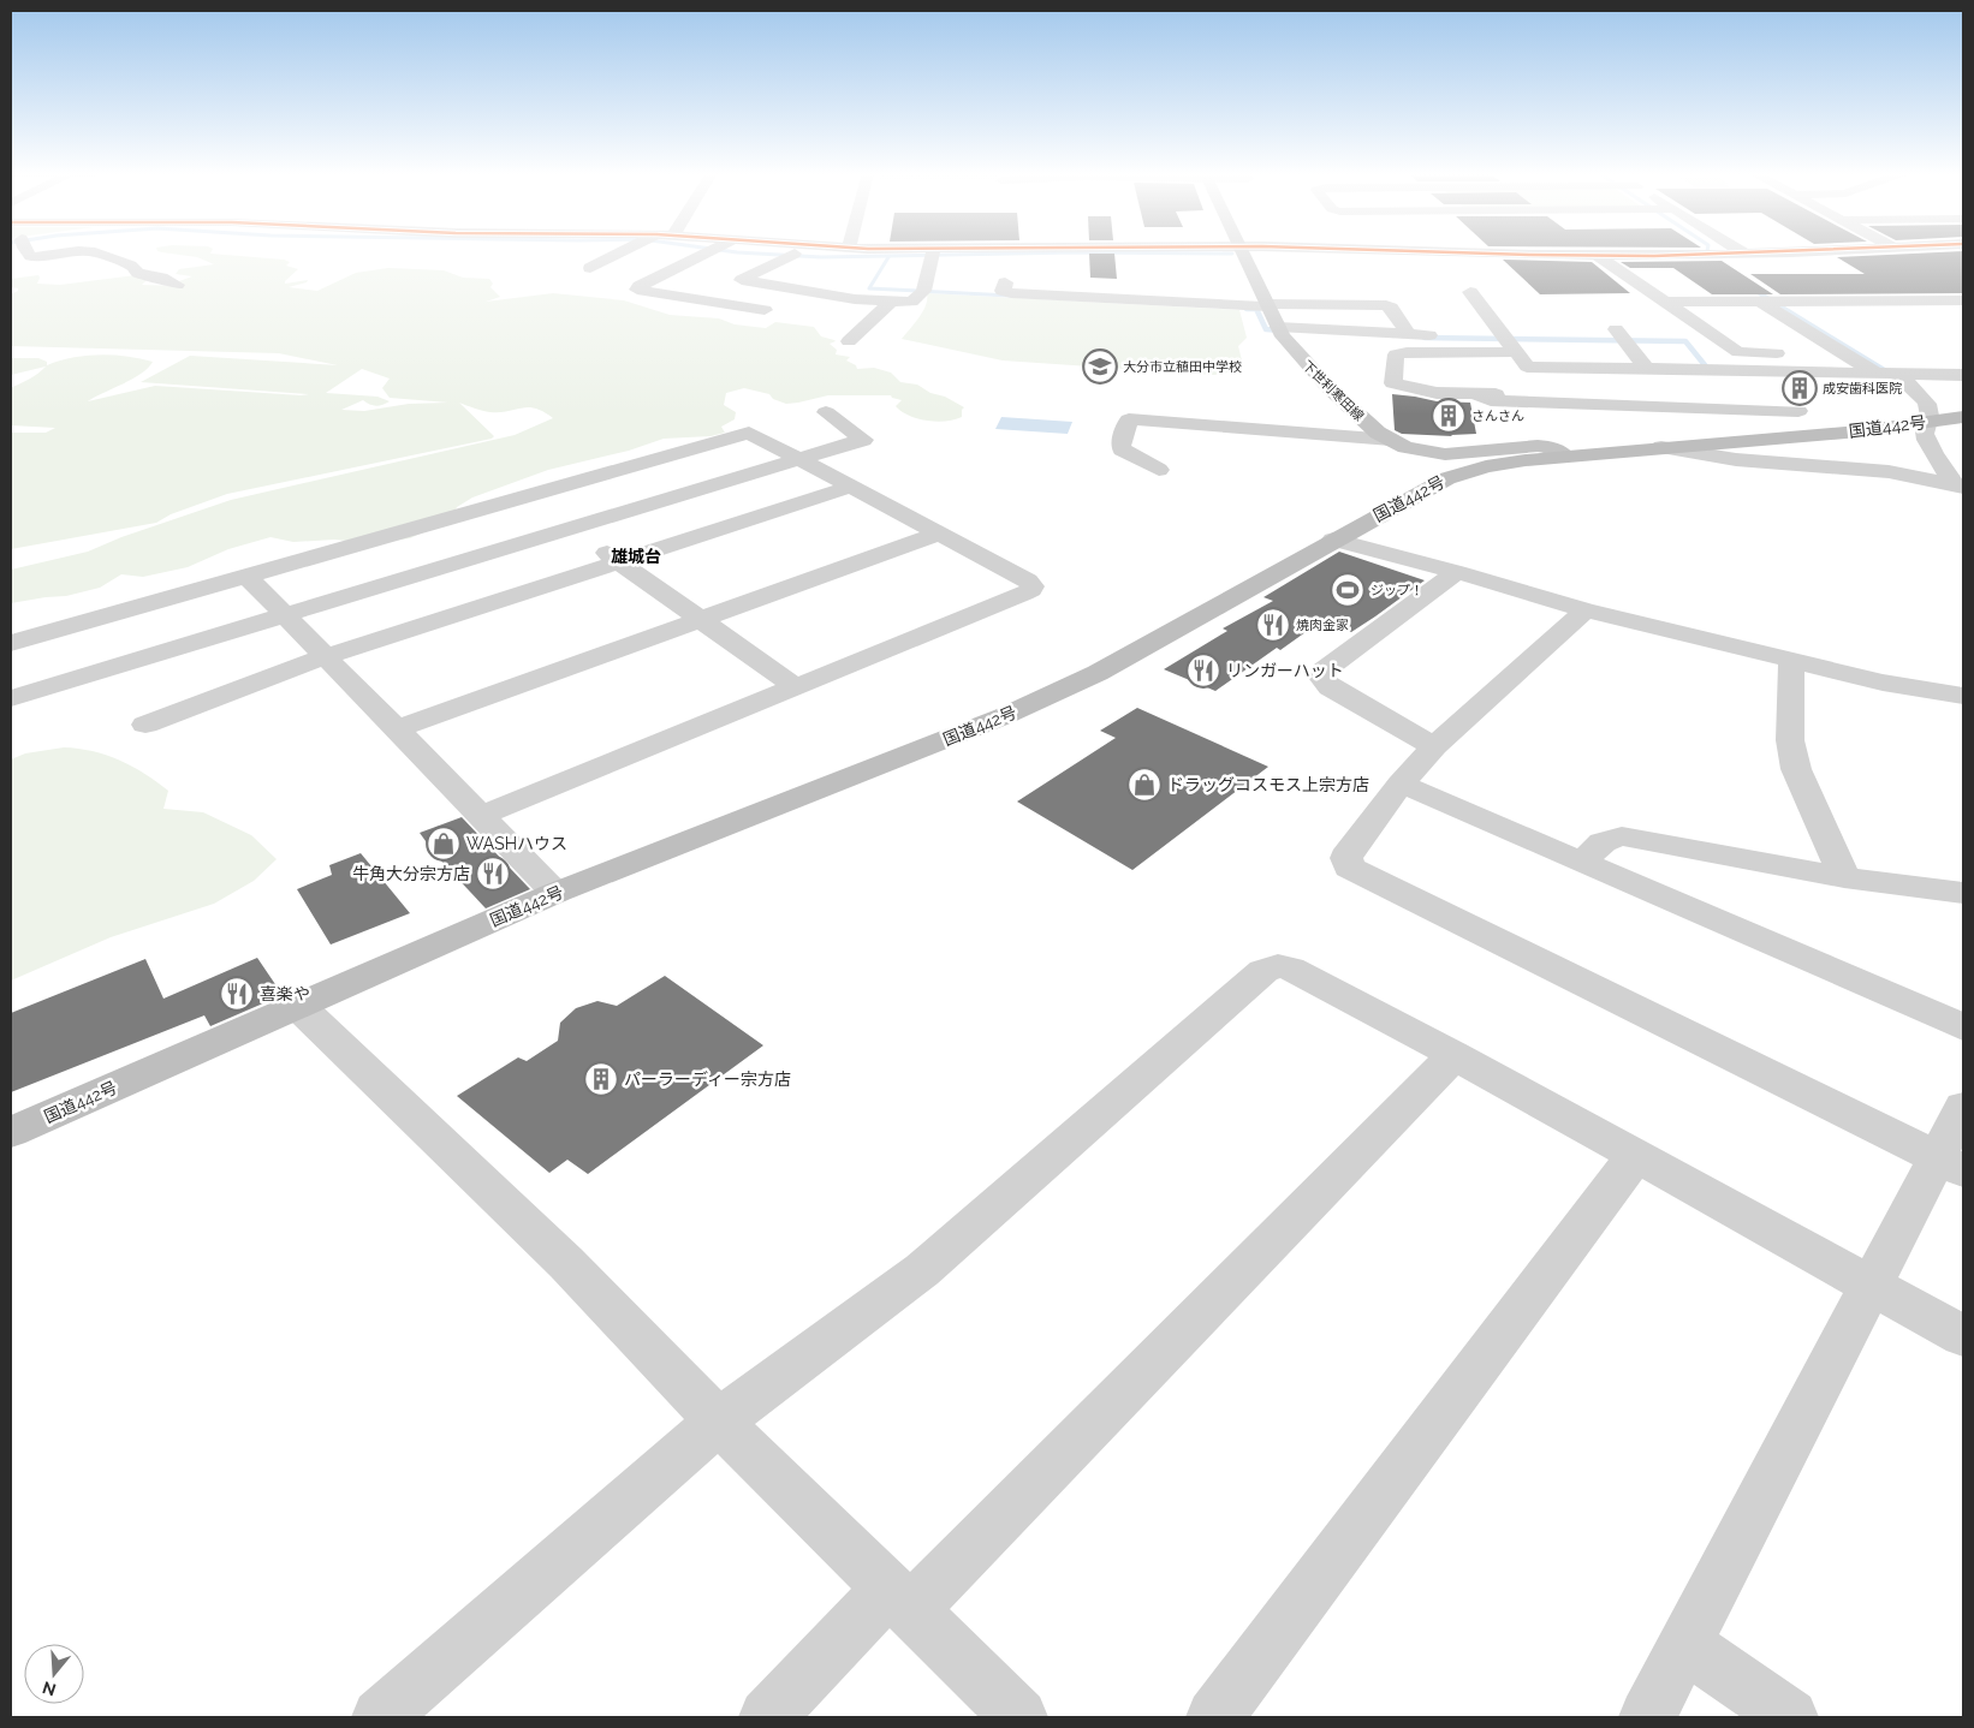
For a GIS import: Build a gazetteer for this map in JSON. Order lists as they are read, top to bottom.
{
  "streets": {
    "highway": ["国道442号"],
    "main road": ["下世利寒田線"]
  },
  "crossings": [
    ["下世利寒田線", "国道442号"]
  ],
  "districts": ["雄城台"],
  "places": {
    "school or university": ["大分市立稙田中学校"],
    "building": ["成安歯科医院", "さんさん", "パーラーディー宗方店"],
    "sports": ["ジップ！"],
    "restaurant": [
      "焼肉金家",
      "リンガーハット",
      "牛角大分宗方店",
      "喜楽や"
    ],
    "shop": ["ドラッグコスモス上宗方店", "WASHハウス"]
  },
  "north": "bottom"
}
